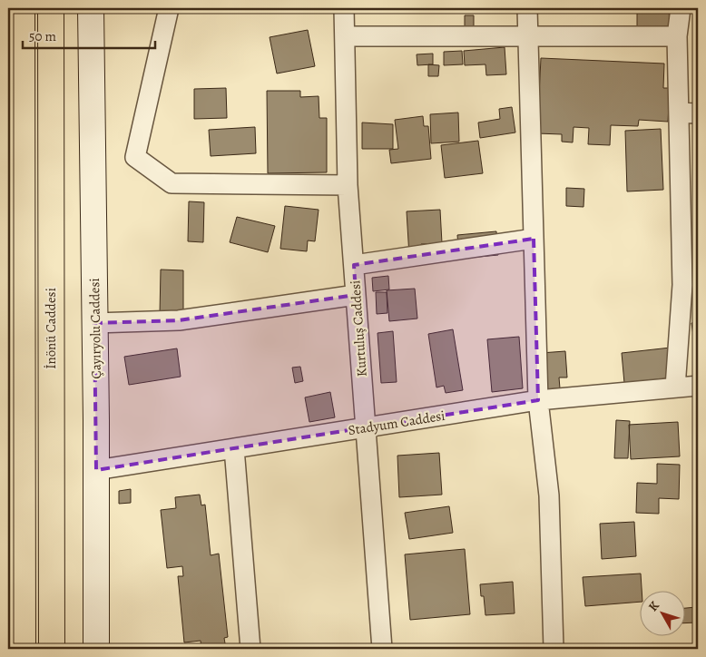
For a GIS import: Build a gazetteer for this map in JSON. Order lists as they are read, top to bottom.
{
  "streets": {
    "main road": ["İnönü Caddesi"],
    "street": ["Çayıryolu Caddesi", "Kurtuluş Caddesi", "Stadyum Caddesi"]
  },
  "crossings": [
    ["Çayıryolu Caddesi", "Stadyum Caddesi"],
    ["Kurtuluş Caddesi", "Stadyum Caddesi"]
  ],
  "scale_bar": "50 m",
  "north": "top left"
}
